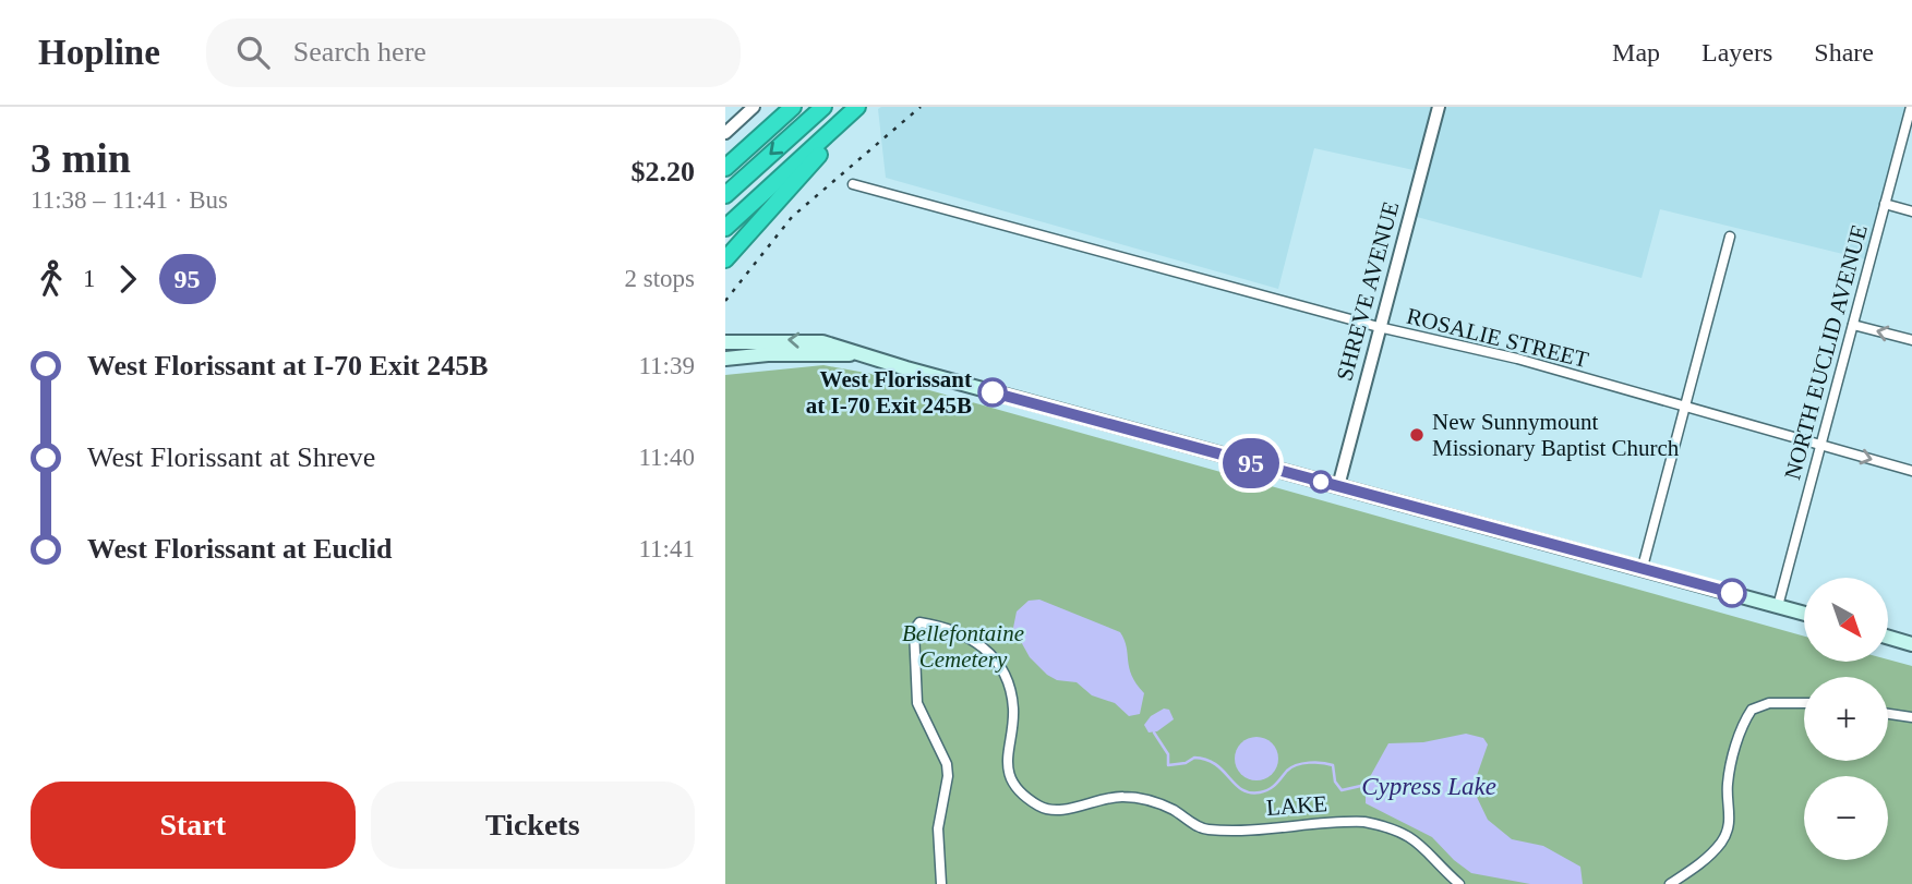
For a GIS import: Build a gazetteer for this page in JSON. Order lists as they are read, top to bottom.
{
  "streets": {
    "street": [
      "SHREVE AVENUE",
      "ROSALIE STREET",
      "NORTH EUCLID AVENUE",
      "LAKE"
    ]
  },
  "crossings": [
    ["SHREVE AVENUE", "ROSALIE STREET"],
    ["ROSALIE STREET", "NORTH EUCLID AVENUE"]
  ],
  "water": ["Cypress Lake"],
  "parks": ["Bellefontaine Cemetery"],
  "places": ["West Florissant at I-70 Exit 245B", "New Sunnymount Missionary Baptist Church"],
  "lines": ["bus line 95"],
  "north": "bottom right",
  "page": {
    "header": "Hopline",
    "search": "Search here",
    "nav": ["Map", "Layers", "Share"],
    "heading": ["3 min", "11:38 – 11:41 · Bus", "$2.20"],
    "on_map": "95",
    "legs": ["1", "95", "2 stops"],
    "list": [
      {
        "name": "West Florissant at I-70 Exit 245B",
        "value": "11:39"
      },
      {
        "name": "West Florissant at Shreve",
        "value": "11:40"
      },
      {
        "name": "West Florissant at Euclid",
        "value": "11:41"
      }
    ],
    "map_buttons": ["+", "−"],
    "buttons": ["Start", "Tickets"]
  }
}
